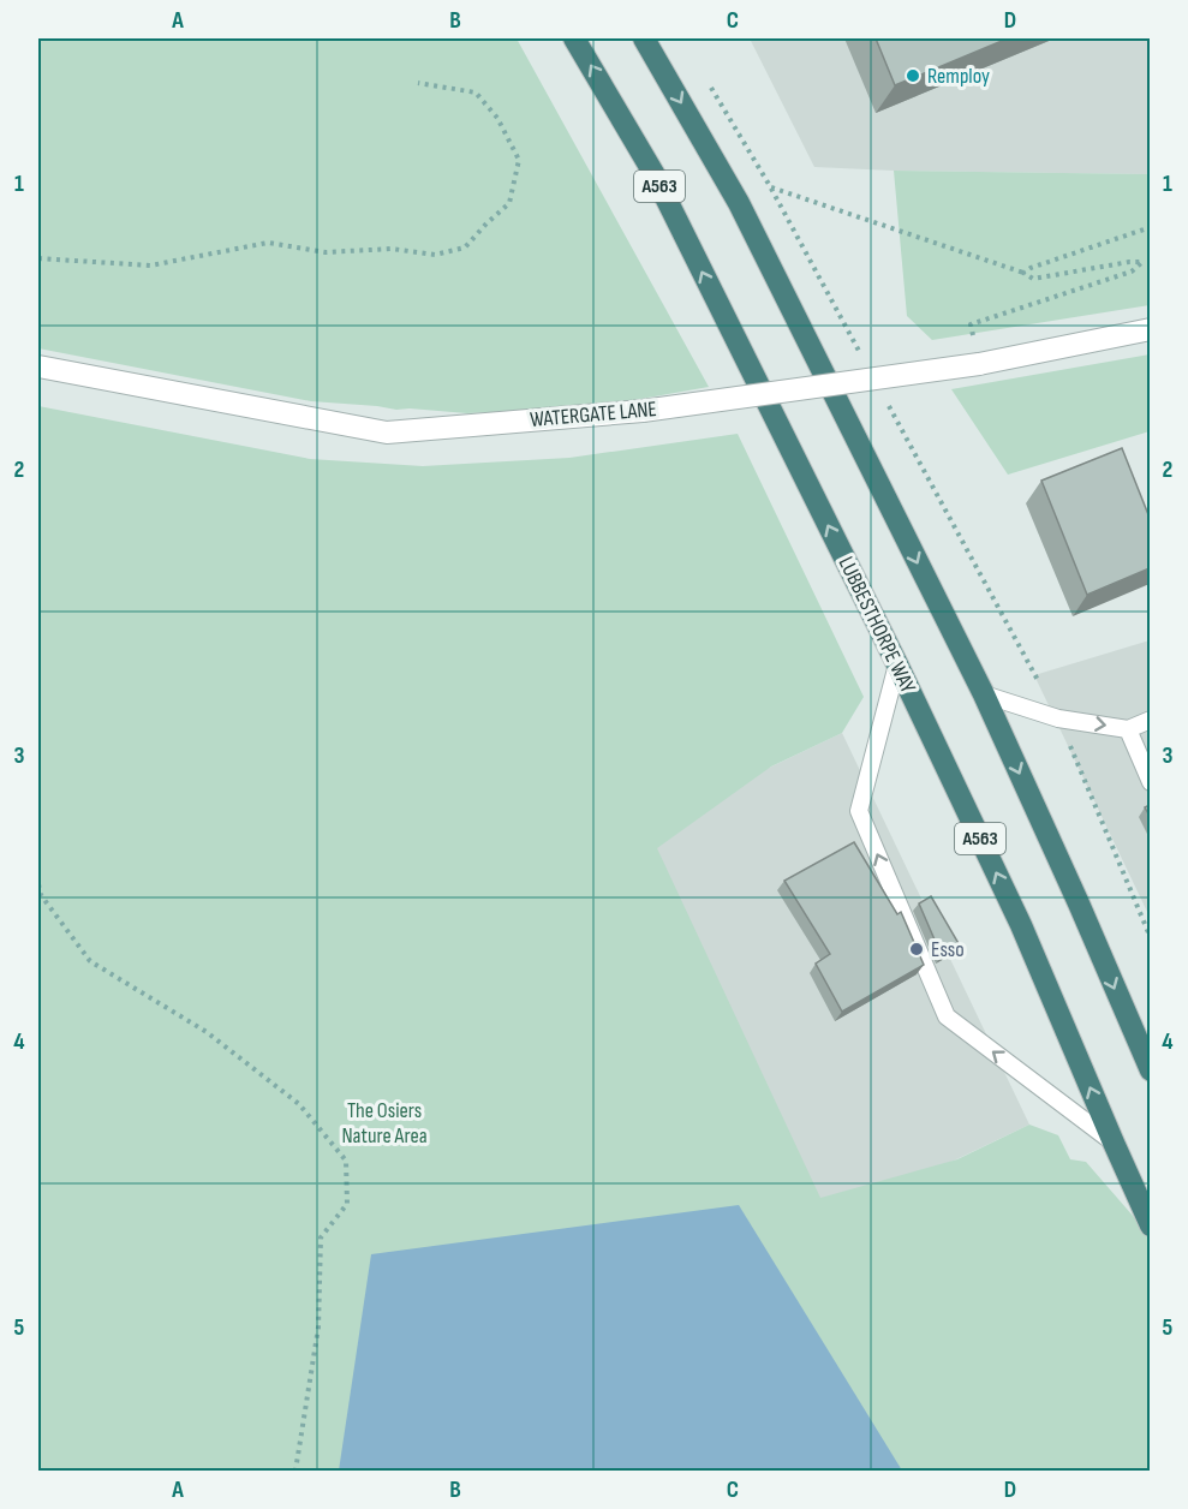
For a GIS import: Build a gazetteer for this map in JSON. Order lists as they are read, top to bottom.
{
  "streets": {
    "highway": ["A563", "LUBBESTHORPE WAY"],
    "street": ["WATERGATE LANE"]
  },
  "parks": ["The Osiers Nature Area"],
  "places": ["Remploy", "Esso"],
  "grid": {
    "columns": [
      "A",
      "B",
      "C",
      "D"
    ],
    "rows": [
      "1",
      "2",
      "3",
      "4",
      "5"
    ]
  }
}
